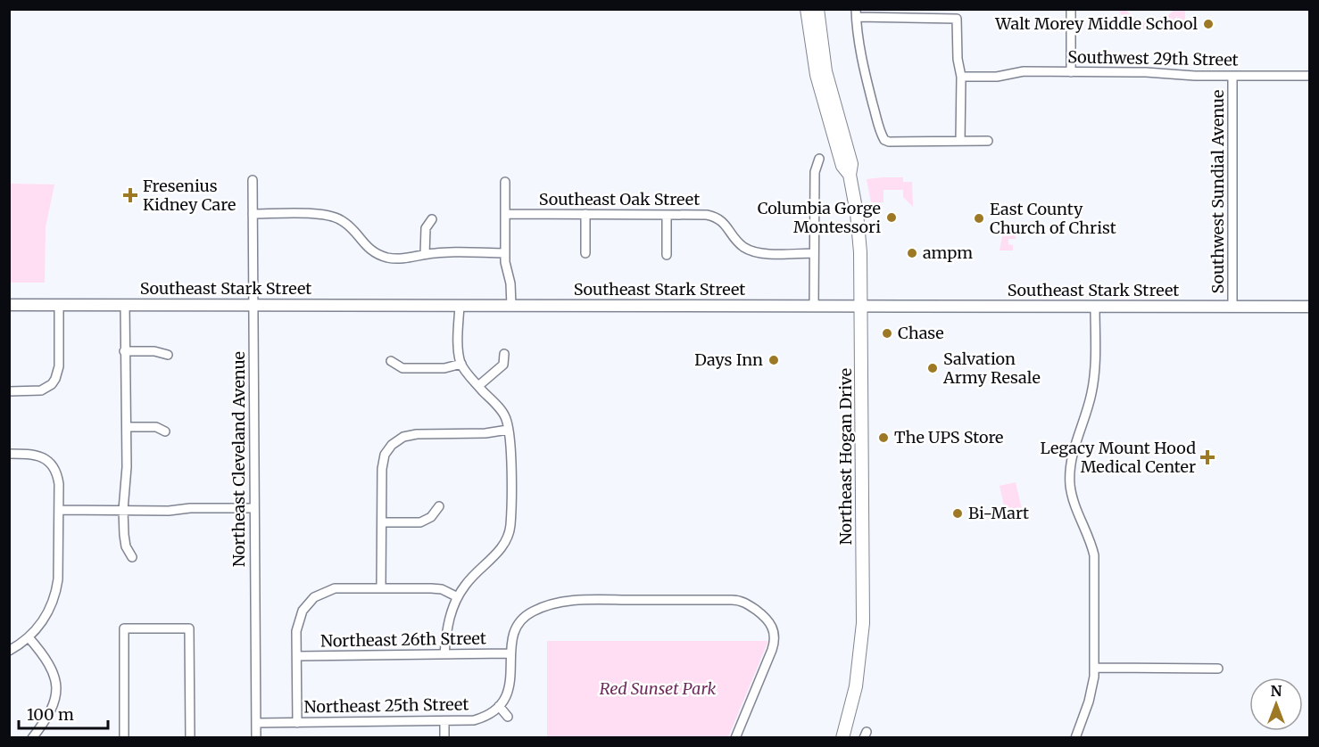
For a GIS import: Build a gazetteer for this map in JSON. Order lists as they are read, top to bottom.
{
  "streets": {
    "highway": ["Northeast Hogan Drive"],
    "main road": ["Southeast Stark Street"],
    "street": [
      "Southwest 29th Street",
      "Southwest Sundial Avenue",
      "Southeast Oak Street",
      "Northeast Cleveland Avenue",
      "Northeast 26th Street",
      "Northeast 25th Street"
    ]
  },
  "crossings": [
    ["Southwest 29th Street", "Southwest Sundial Avenue"],
    ["Southwest Sundial Avenue", "Southeast Stark Street"],
    ["Southeast Stark Street", "Northeast Hogan Drive"],
    ["Southeast Stark Street", "Northeast Cleveland Avenue"],
    ["Northeast Cleveland Avenue", "Northeast 25th Street"]
  ],
  "parks": ["Red Sunset Park"],
  "places": {
    "other": [
      "Walt Morey Middle School",
      "Columbia Gorge Montessori",
      "East County Church of Christ",
      "ampm",
      "Chase",
      "Days Inn",
      "Salvation Army Resale",
      "The UPS Store",
      "Bi-Mart"
    ],
    "health": ["Fresenius Kidney Care", "Legacy Mount Hood Medical Center"]
  },
  "scale_bar": "100 m",
  "north": "top"
}
